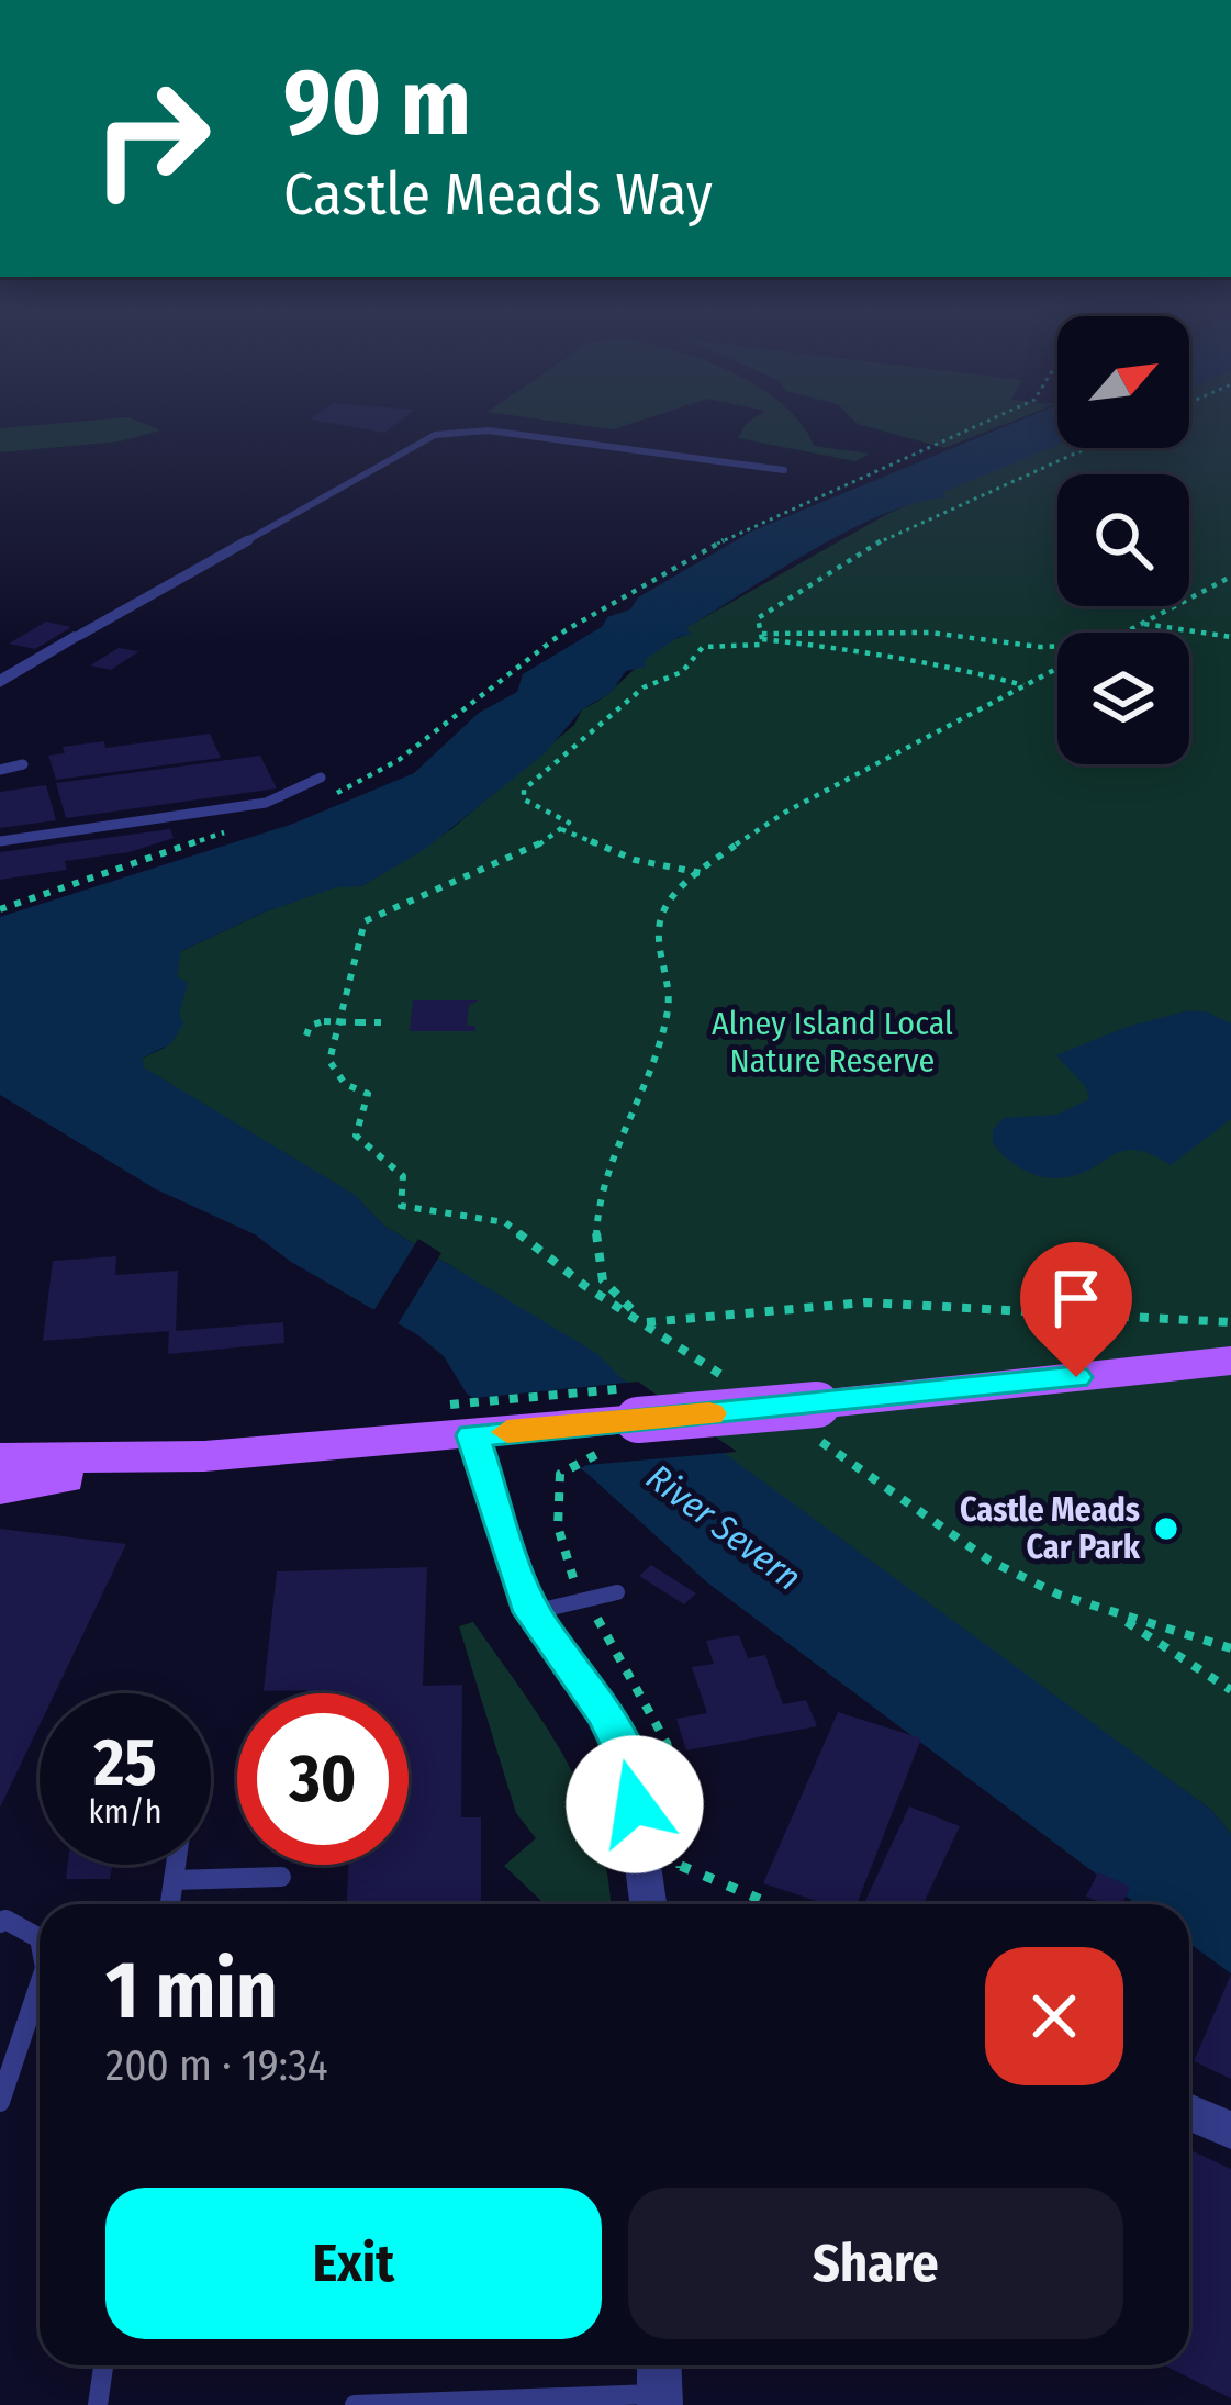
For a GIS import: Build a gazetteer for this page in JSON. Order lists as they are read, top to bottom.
{
  "water": ["River Severn"],
  "parks": ["Alney Island Local Nature Reserve"],
  "places": ["Castle Meads Car Park"],
  "north": "top right",
  "page": {
    "turn": ["90 m", "Castle Meads Way"],
    "speed": "25 km/h",
    "limit": "30",
    "heading": ["1 min", "200 m · 19:34"],
    "buttons": ["Exit", "Share"]
  }
}
